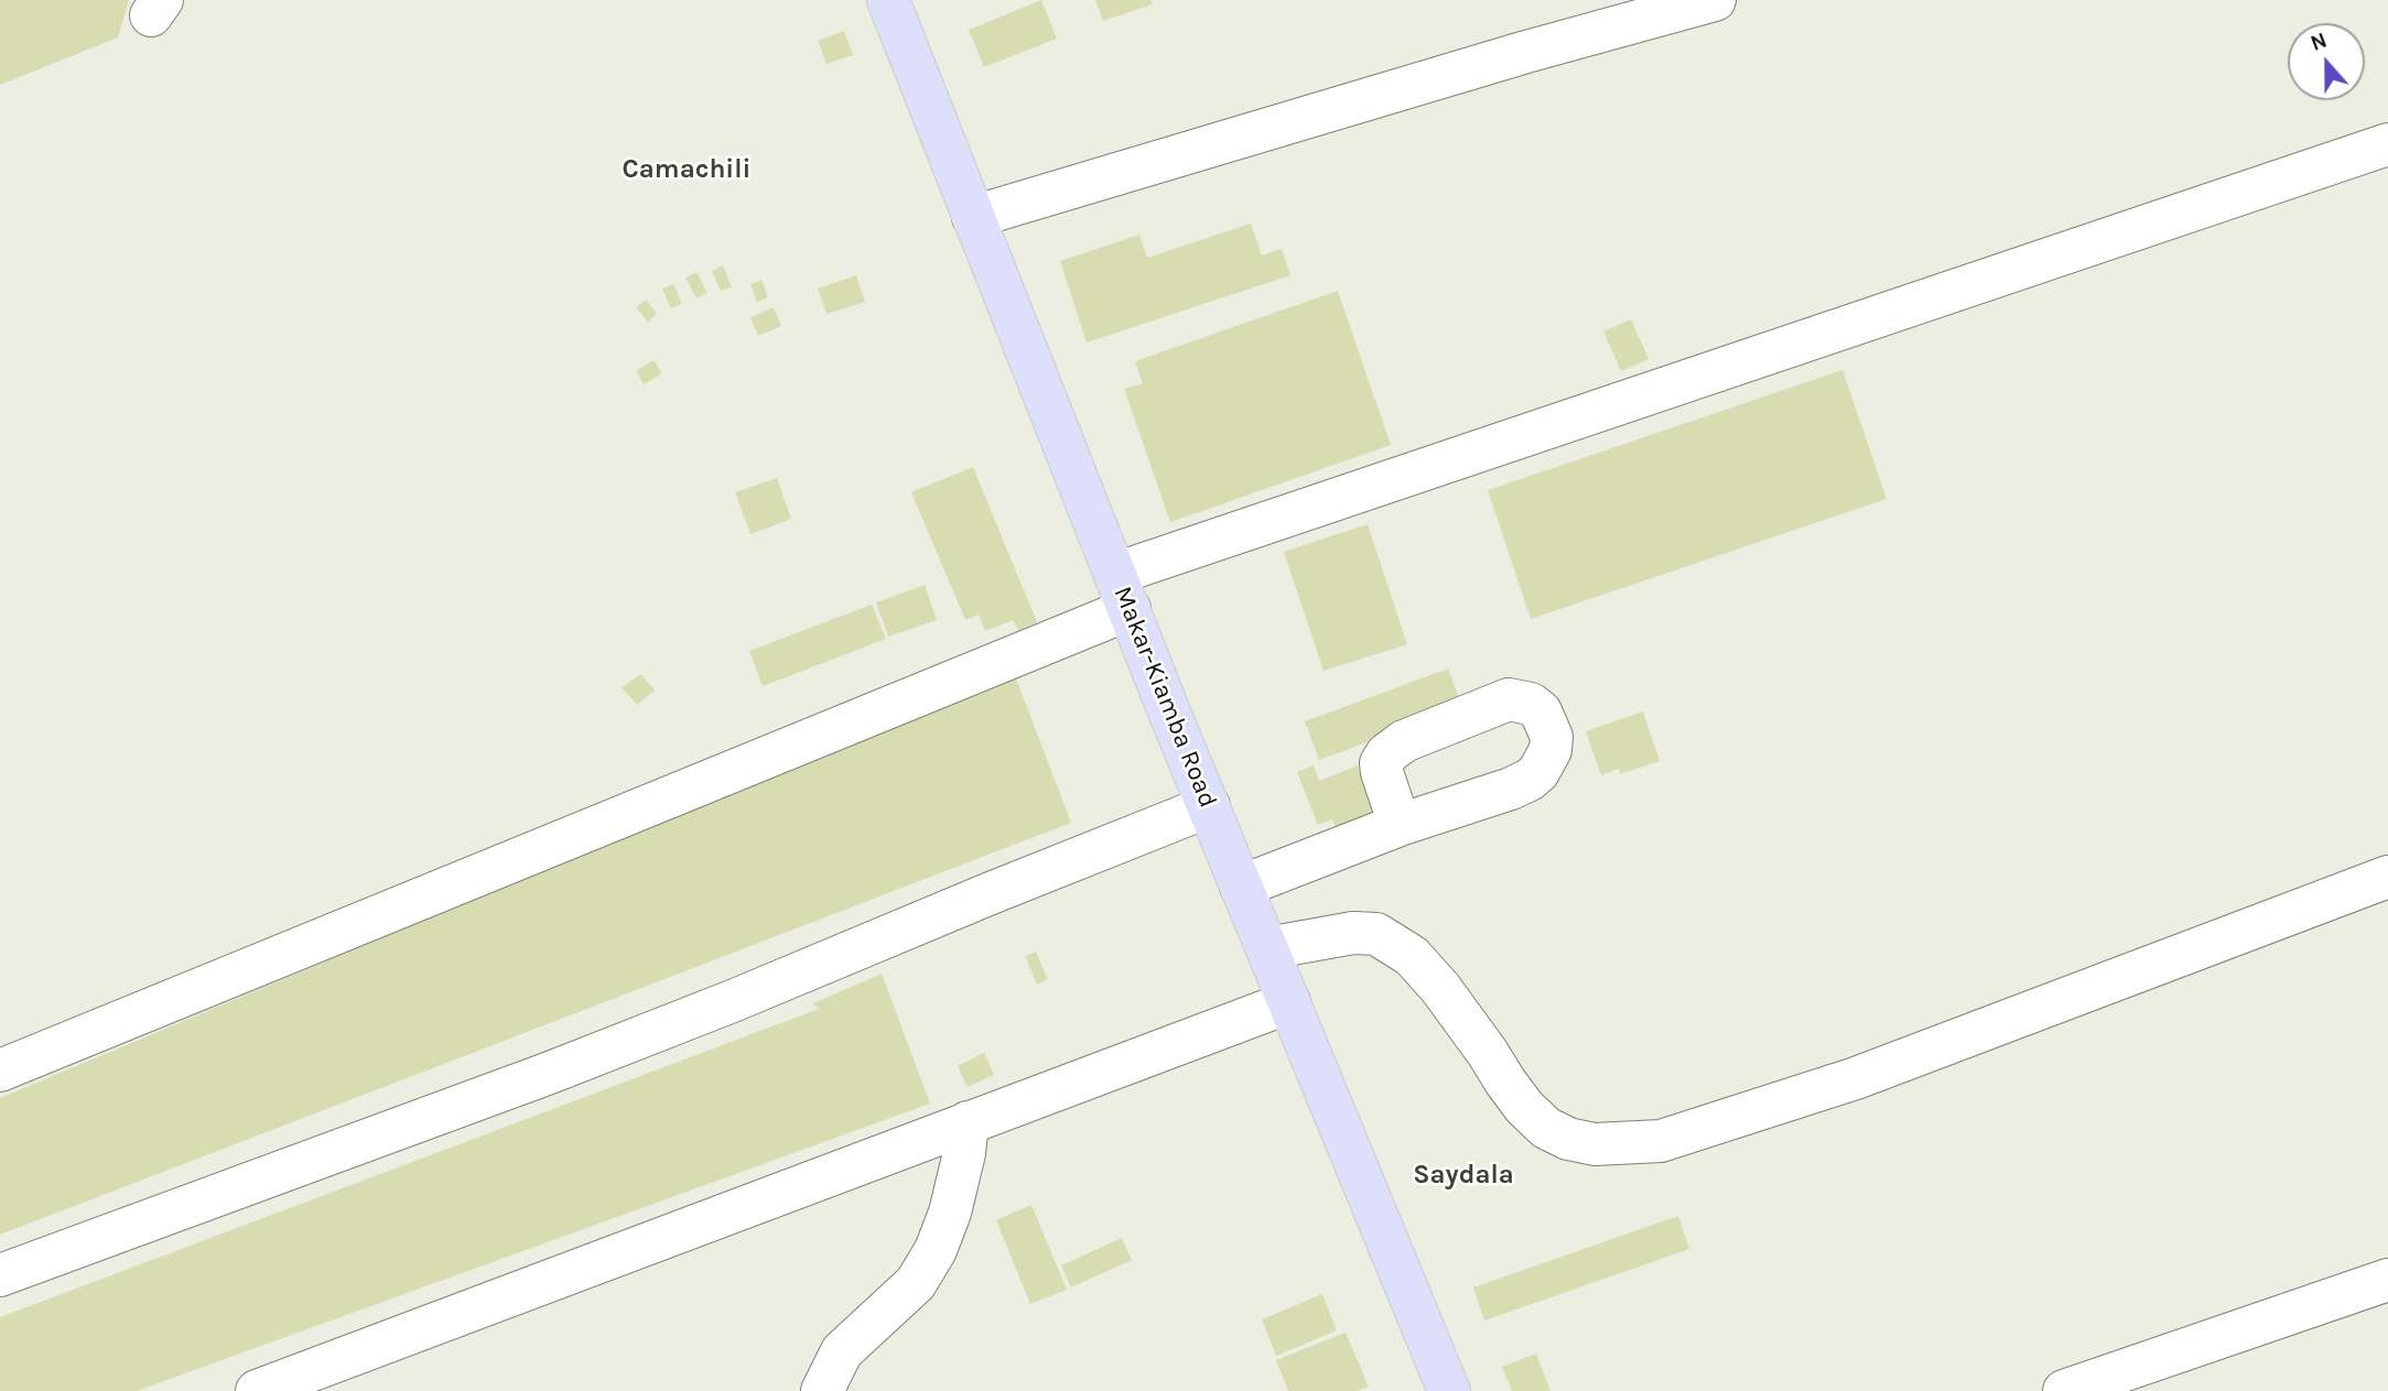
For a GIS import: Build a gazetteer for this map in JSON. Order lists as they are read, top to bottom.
{
  "streets": {
    "main road": ["Makar-Kiamba Road"]
  },
  "districts": ["Camachili", "Saydala"],
  "north": "top"
}
